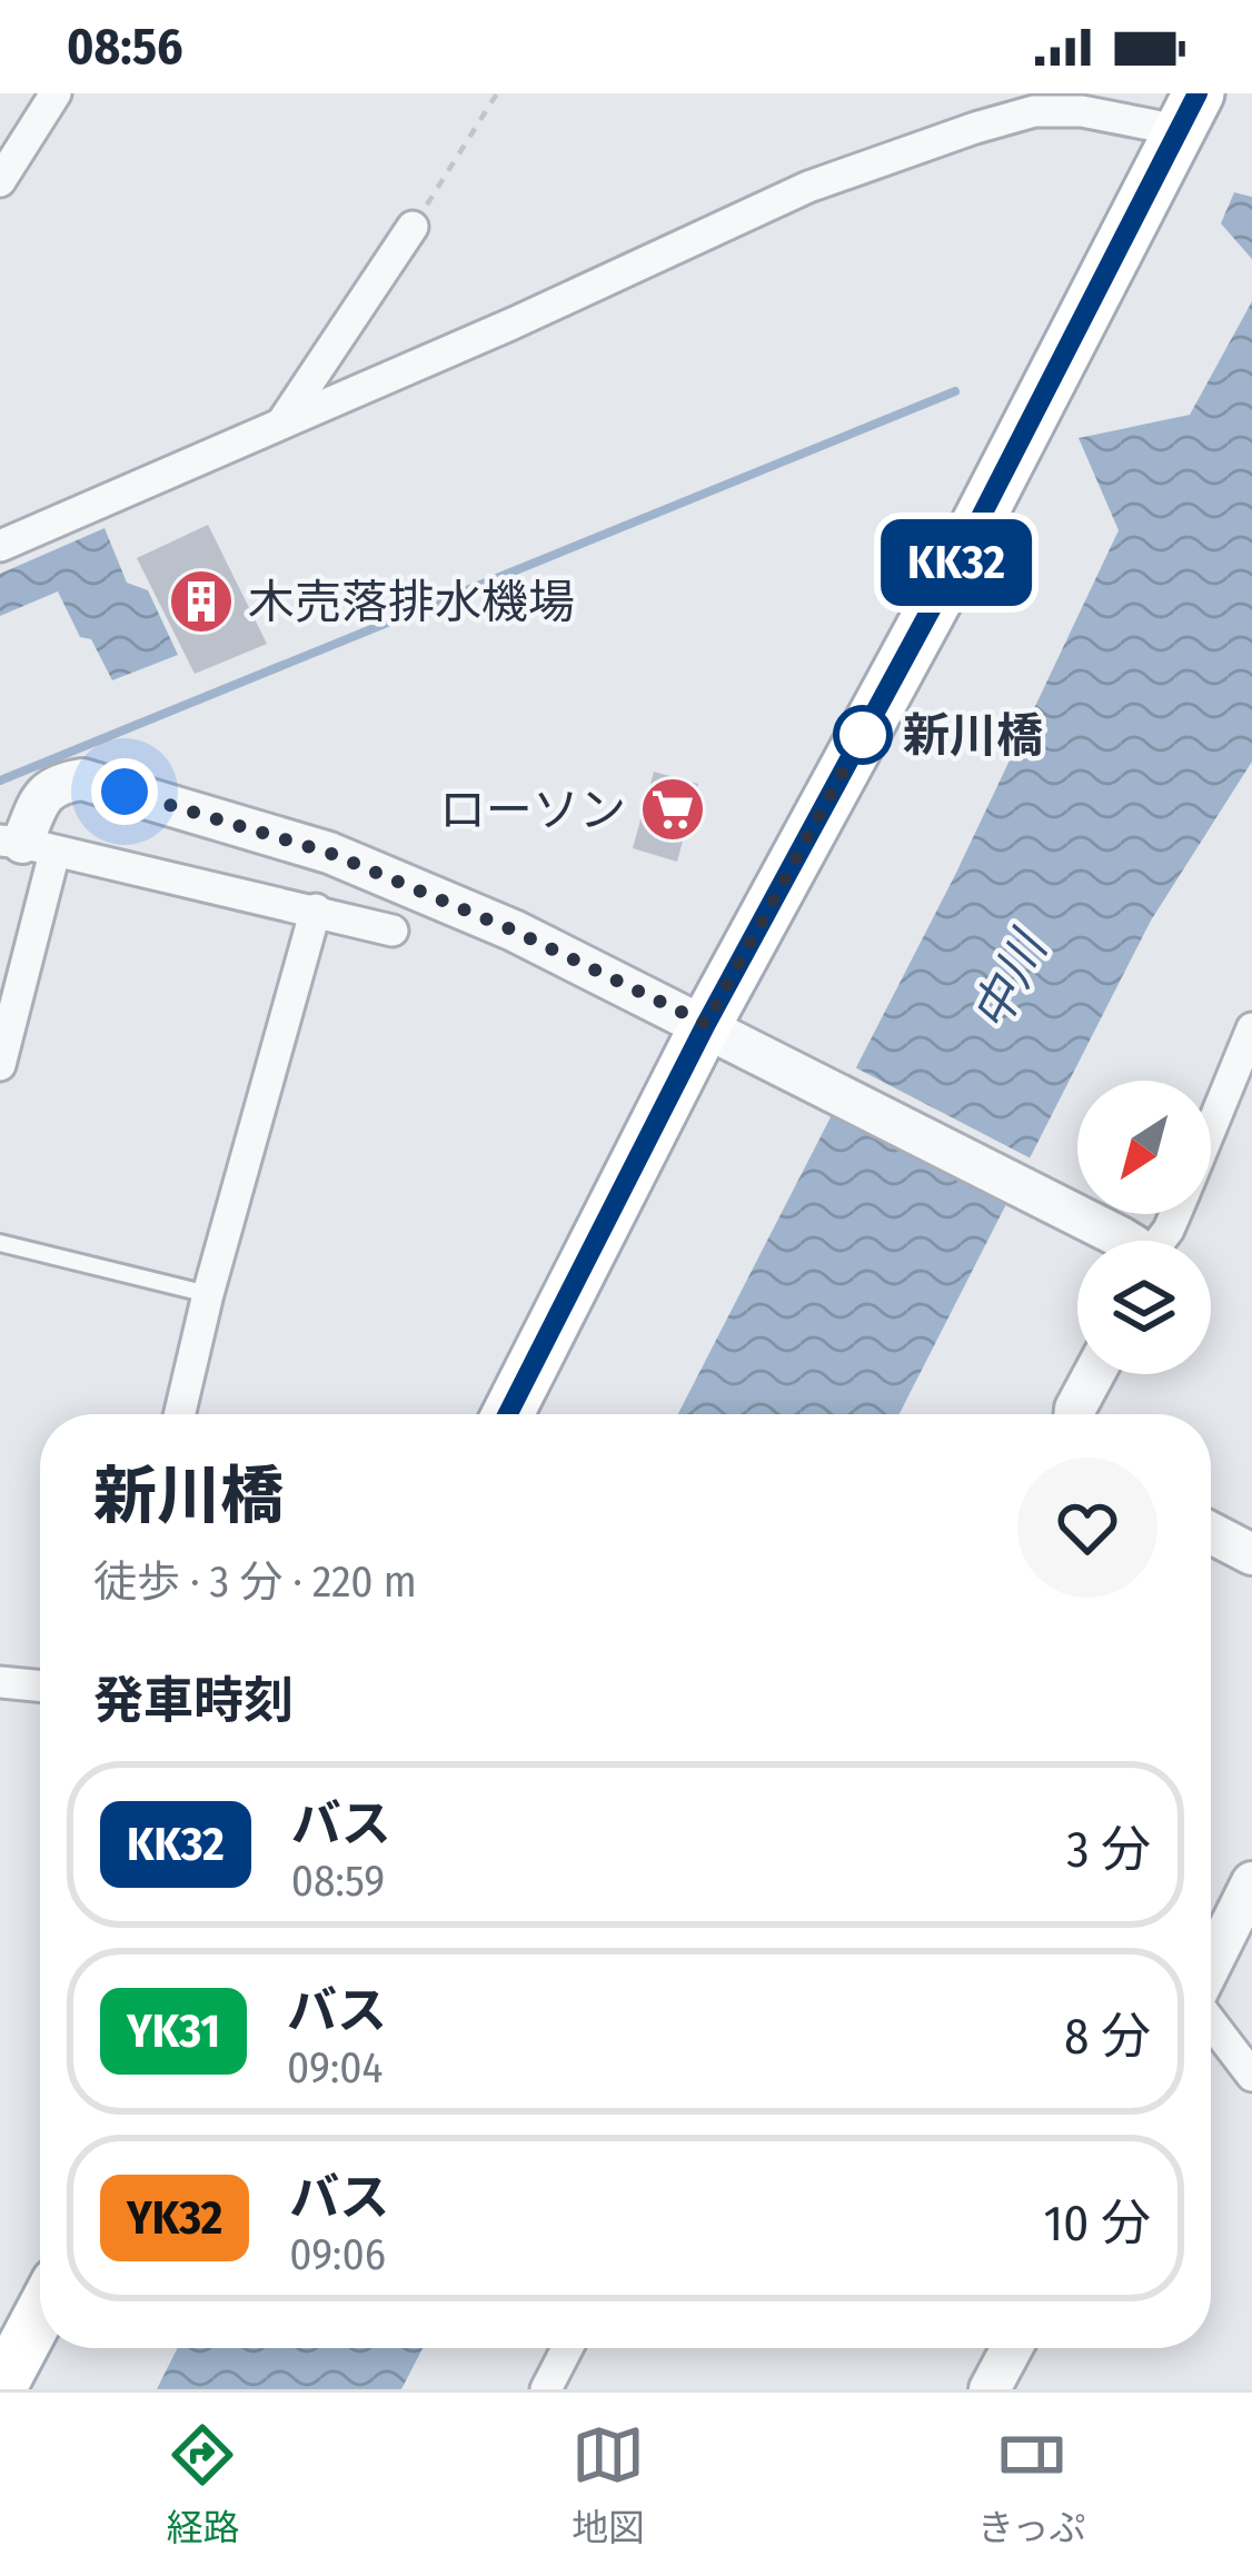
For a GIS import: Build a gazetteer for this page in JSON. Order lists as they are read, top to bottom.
{
  "water": ["中川"],
  "places": {
    "building": ["木売落排水機場"],
    "other": ["新川橋"],
    "supermarket": ["ローソン"]
  },
  "lines": ["bus line KK32"],
  "north": "bottom left",
  "page": {
    "status": "08:56",
    "on_map": "KK32",
    "heading": [
      ["新川橋", "徒歩 · 3 分 · 220 m"],
      "発車時刻"
    ],
    "list": [
      {
        "mark": "KK32",
        "name": "バス",
        "note": "08:59",
        "value": "3 分"
      },
      {
        "mark": "YK31",
        "name": "バス",
        "note": "09:04",
        "value": "8 分"
      },
      {
        "mark": "YK32",
        "name": "バス",
        "note": "09:06",
        "value": "10 分"
      }
    ],
    "tabs": ["経路", "地図", "きっぷ"]
  }
}
